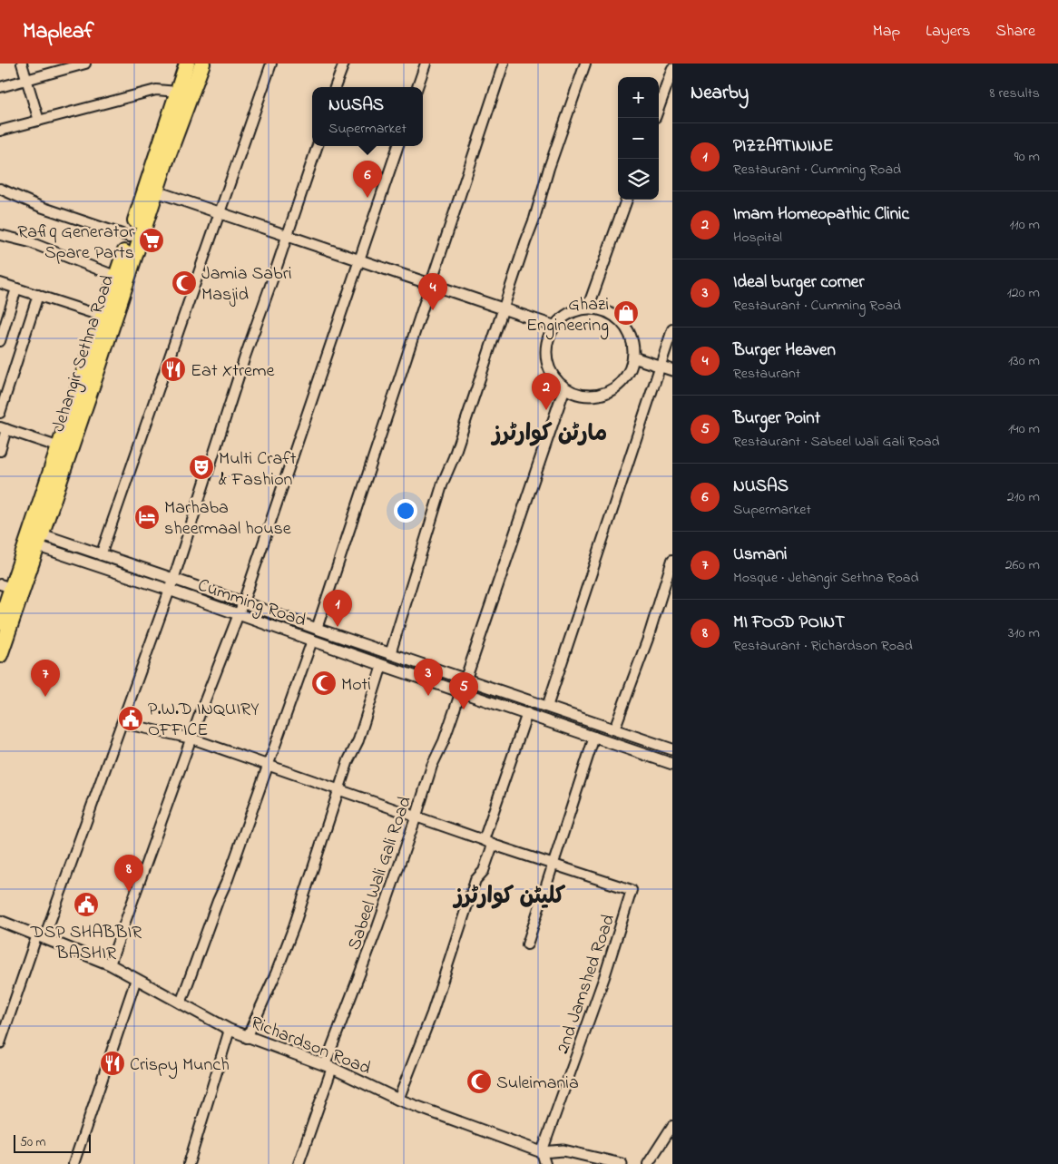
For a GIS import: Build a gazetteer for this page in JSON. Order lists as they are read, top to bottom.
{
  "streets": {
    "highway": ["Jehangir Sethna Road"],
    "street": [
      "Cumming Road",
      "Sabeel Wali Gali Road",
      "2nd Jamshed Road",
      "Richardson Road"
    ]
  },
  "crossings": [
    ["Jehangir Sethna Road", "Cumming Road"],
    ["Cumming Road", "Sabeel Wali Gali Road"],
    ["Sabeel Wali Gali Road", "Richardson Road"],
    ["2nd Jamshed Road", "Richardson Road"]
  ],
  "districts": ["مارٹن کوارٹرز", "کلیٹن کوارٹرز"],
  "places": {
    "supermarket": ["Rafiq Generator Spare Parts"],
    "mosque": ["Jamia Sabri Masjid", "Moti", "Suleimania"],
    "shop": ["Ghazi Engineering"],
    "restaurant": ["Eat Xtreme", "Crispy Munch"],
    "theatre": ["Multi Craft & Fashion"],
    "hotel": ["Marhaba sheermaal house"],
    "public building": ["P.W.D INQUIRY OFFICE", "DSP SHABBIR BASHIR"]
  },
  "scale_bar": "50 m",
  "page": {
    "header": "Mapleaf",
    "nav": ["Map", "Layers", "Share"],
    "heading": ["Nearby", "8 results"],
    "map_buttons": ["+", "−"],
    "popup": ["NUSAS", "Supermarket"],
    "list": [
      {
        "mark": "1",
        "name": "PIZZA9TININE",
        "note": "Restaurant · Cumming Road",
        "value": "90 m"
      },
      {
        "mark": "2",
        "name": "Imam Homeopathic Clinic",
        "note": "Hospital",
        "value": "110 m"
      },
      {
        "mark": "3",
        "name": "Ideal burger corner",
        "note": "Restaurant · Cumming Road",
        "value": "120 m"
      },
      {
        "mark": "4",
        "name": "Burger Heaven",
        "note": "Restaurant",
        "value": "130 m"
      },
      {
        "mark": "5",
        "name": "Burger Point",
        "note": "Restaurant · Sabeel Wali Gali Road",
        "value": "140 m"
      },
      {
        "mark": "6",
        "name": "NUSAS",
        "note": "Supermarket",
        "value": "210 m"
      },
      {
        "mark": "7",
        "name": "Usmani",
        "note": "Mosque · Jehangir Sethna Road",
        "value": "260 m"
      },
      {
        "mark": "8",
        "name": "MI FOOD POINT",
        "note": "Restaurant · Richardson Road",
        "value": "310 m"
      }
    ],
    "pins": [
      "6",
      "4",
      "2",
      "1",
      "3",
      "7",
      "5",
      "8"
    ],
    "scale": "50 m"
  }
}
